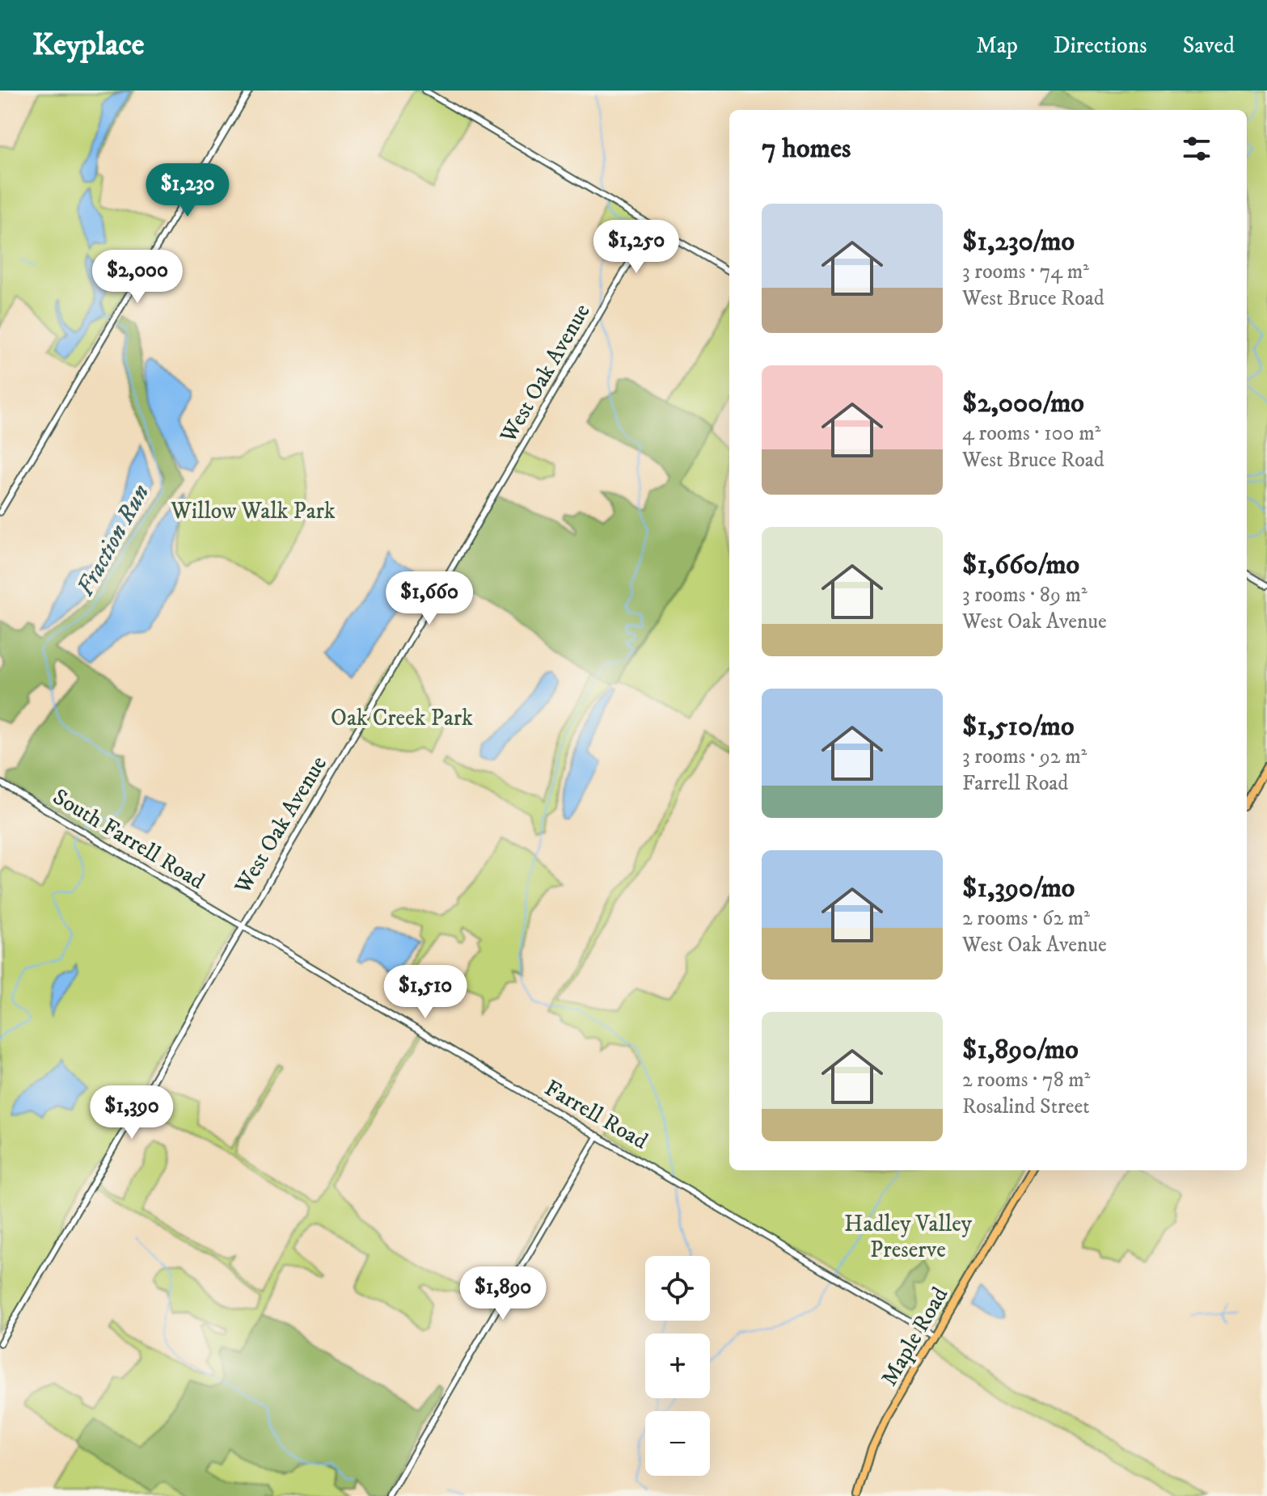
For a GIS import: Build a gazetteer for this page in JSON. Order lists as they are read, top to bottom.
{
  "streets": {
    "main road": ["Maple Road"],
    "street": ["West Oak Avenue", "South Farrell Road", "Farrell Road"]
  },
  "crossings": [
    ["West Oak Avenue", "South Farrell Road"],
    ["West Oak Avenue", "Farrell Road"],
    ["South Farrell Road", "Farrell Road"],
    ["Farrell Road", "Maple Road"]
  ],
  "water": ["Fraction Run"],
  "parks": ["Willow Walk Park", "Oak Creek Park", "Hadley Valley Preserve"],
  "page": {
    "header": "Keyplace",
    "nav": ["Map", "Directions", "Saved"],
    "heading": "7 homes",
    "price": [
      "$1,230",
      "$1,250",
      "$2,000",
      "$1,660",
      "$1,510",
      "$1,390",
      "$1,890"
    ],
    "list": [
      {
        "name": "$1,230/mo",
        "note": "3 rooms · 74 m² · West Bruce Road"
      },
      {
        "name": "$2,000/mo",
        "note": "4 rooms · 100 m² · West Bruce Road"
      },
      {
        "name": "$1,660/mo",
        "note": "3 rooms · 89 m² · West Oak Avenue"
      },
      {
        "name": "$1,510/mo",
        "note": "3 rooms · 92 m² · Farrell Road"
      },
      {
        "name": "$1,390/mo",
        "note": "2 rooms · 62 m² · West Oak Avenue"
      },
      {
        "name": "$1,890/mo",
        "note": "2 rooms · 78 m² · Rosalind Street"
      }
    ],
    "map_buttons": ["+", "−"]
  }
}
